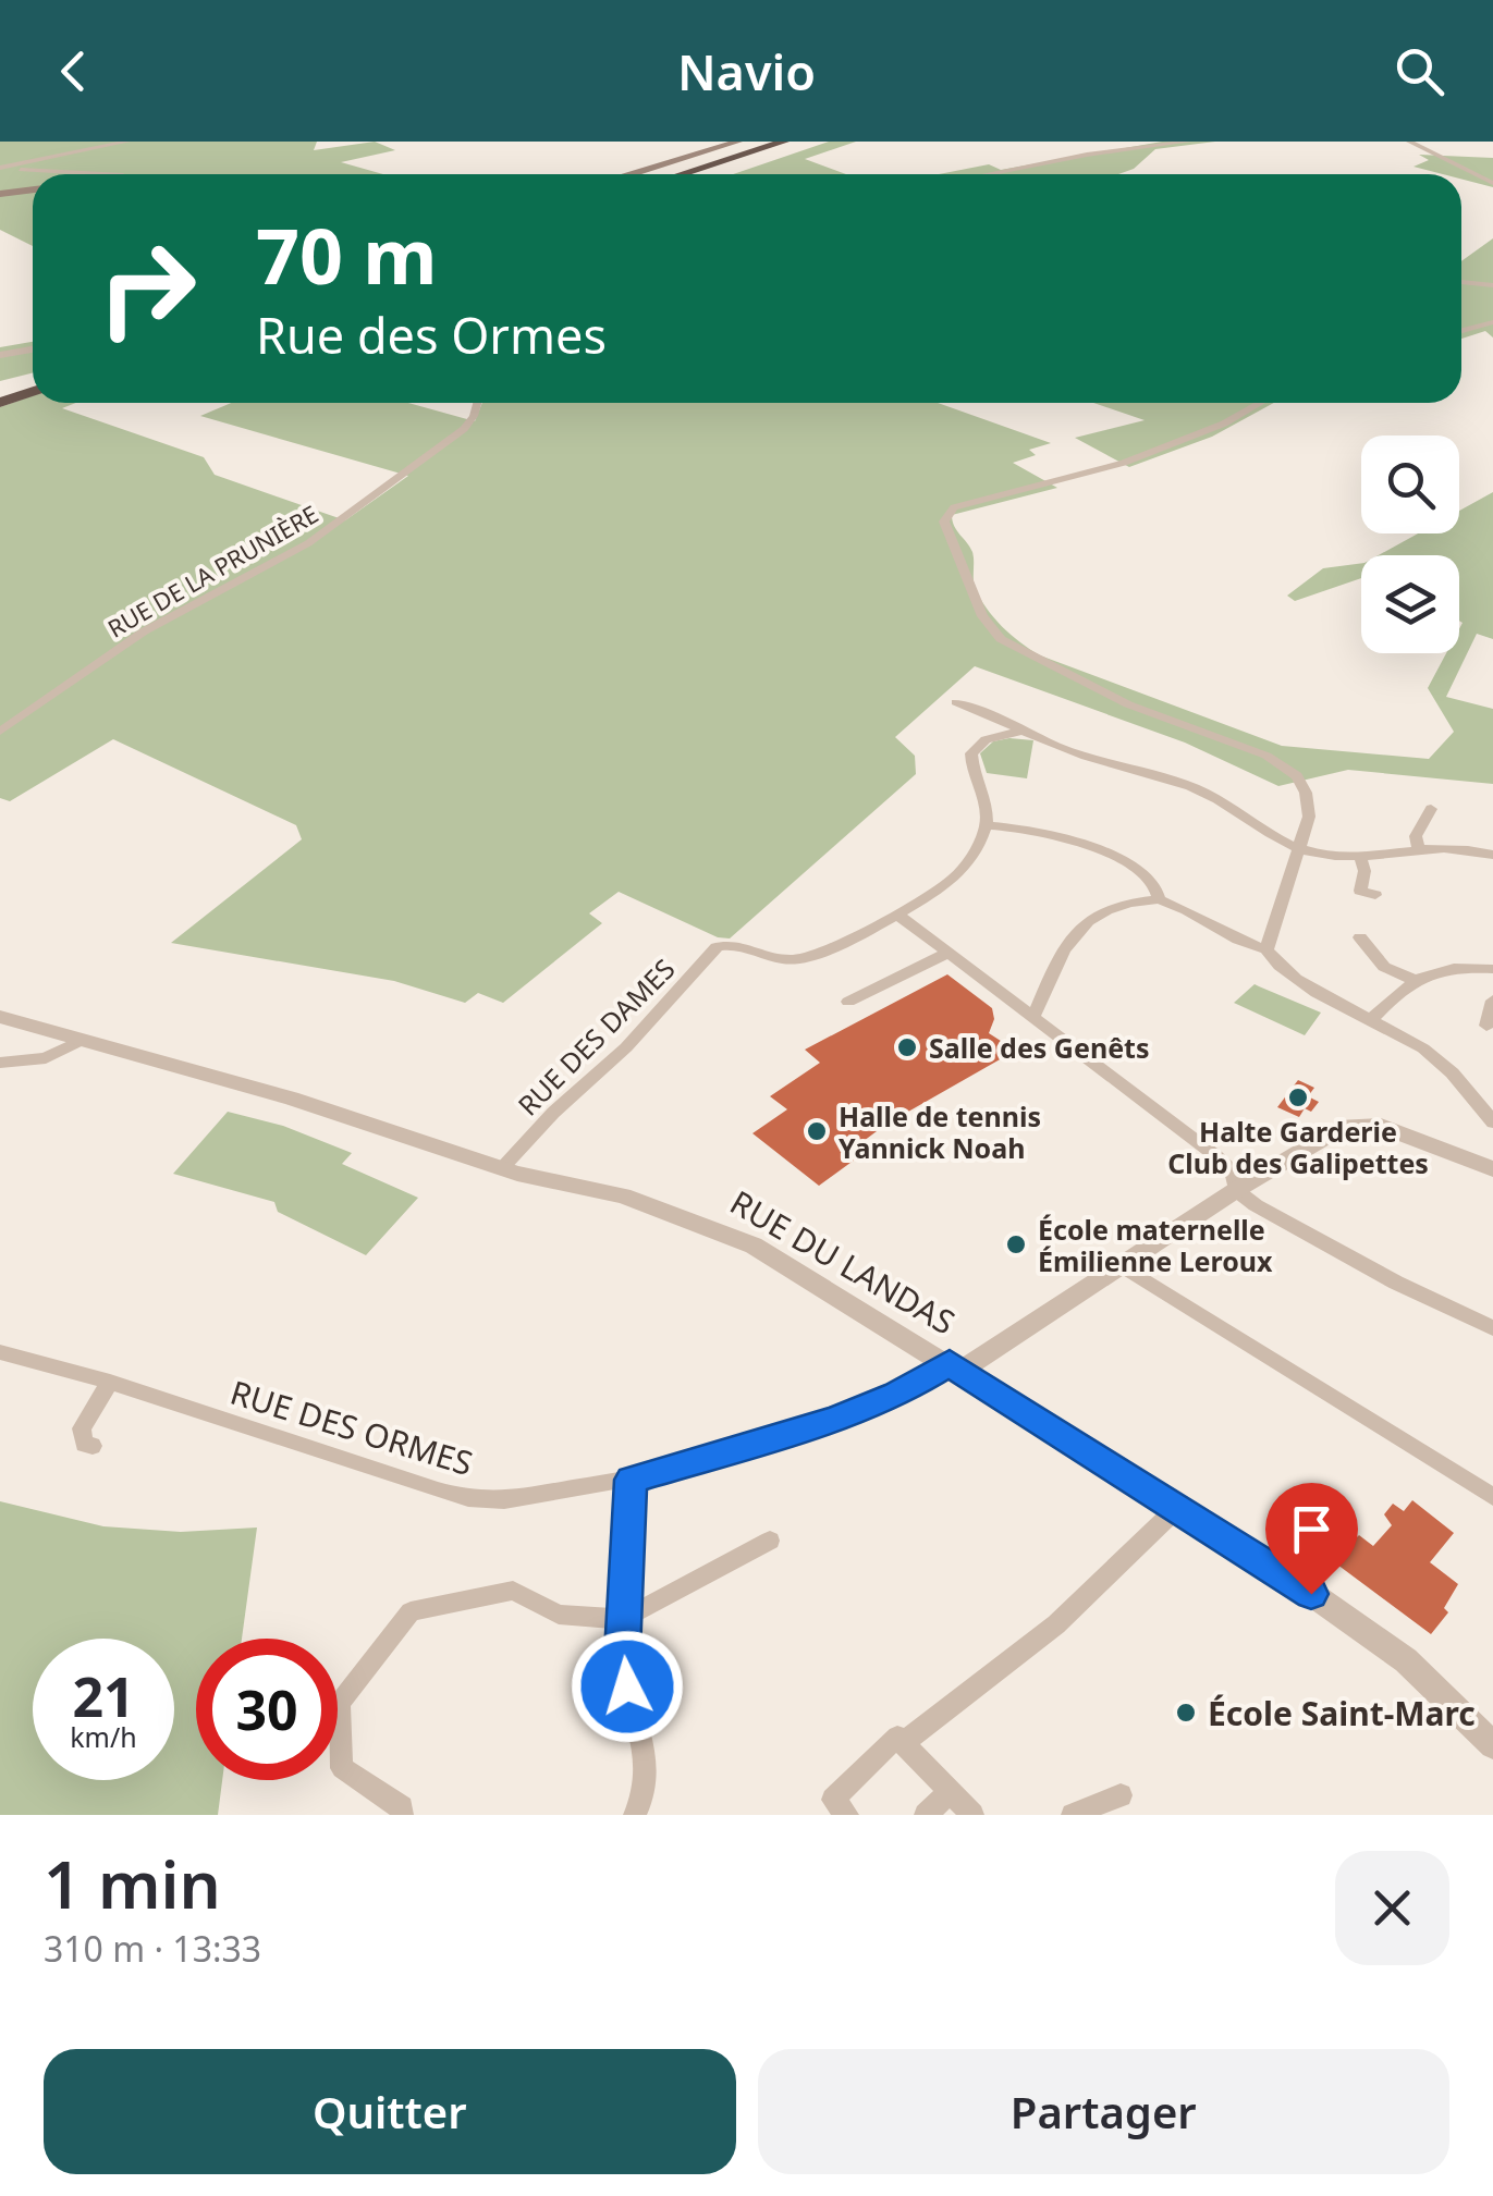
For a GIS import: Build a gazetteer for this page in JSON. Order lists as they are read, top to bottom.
{
  "streets": {
    "street": [
      "RUE DE LA PRUNIÈRE",
      "RUE DES DAMES",
      "RUE DU LANDAS",
      "RUE DES ORMES"
    ]
  },
  "crossings": [
    ["RUE DES DAMES", "RUE DU LANDAS"],
    ["RUE DU LANDAS", "RUE DES ORMES"]
  ],
  "places": [
    "Salle des Genêts",
    "Halte Garderie Club des Galipettes",
    "Halle de tennis Yannick Noah",
    "École maternelle Émilienne Leroux",
    "École Saint-Marc"
  ],
  "page": {
    "header": "Navio",
    "turn": ["70 m", "Rue des Ormes"],
    "speed": "21 km/h",
    "limit": "30",
    "heading": ["1 min", "310 m · 13:33"],
    "buttons": ["Quitter", "Partager"]
  }
}
